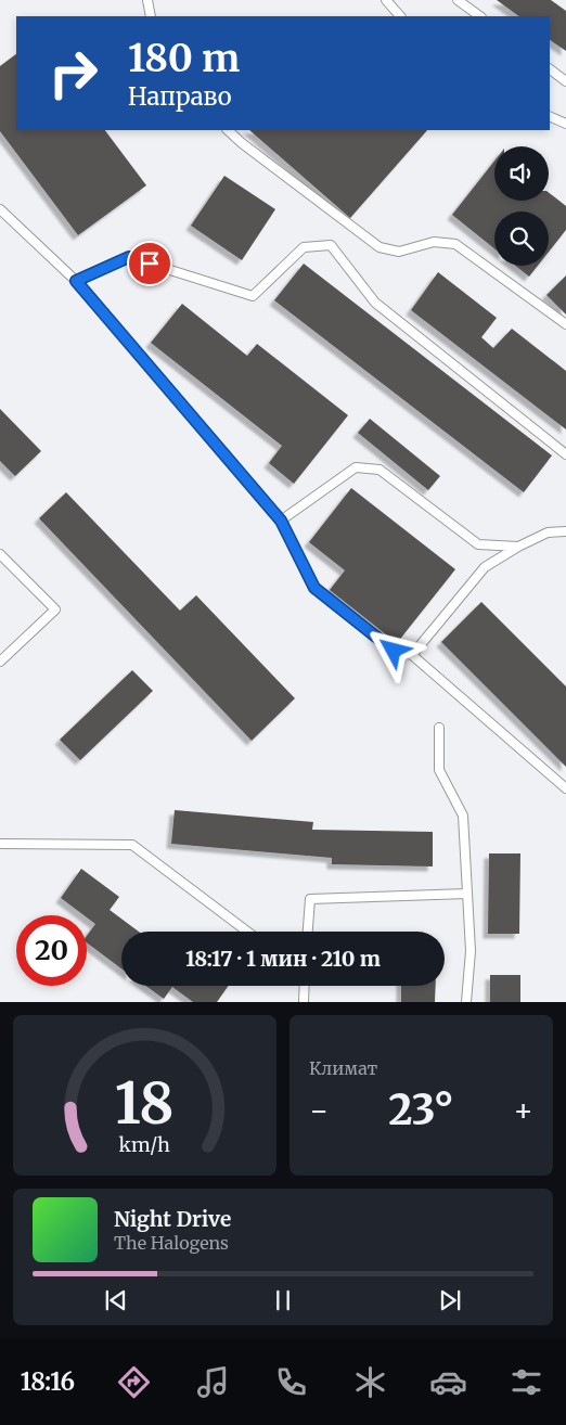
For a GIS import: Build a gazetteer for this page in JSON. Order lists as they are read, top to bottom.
{
  "page": {
    "turn": ["180 m", "Направо"],
    "limit": "20",
    "trip": "18:17 · 1 мин · 210 m",
    "tile": "Климат",
    "heat": ["−", "23°", "+"],
    "song": ["Night Drive", "The Halogens"],
    "tabs": "18:16",
    "gauge": ["18", "km/h"]
  }
}
